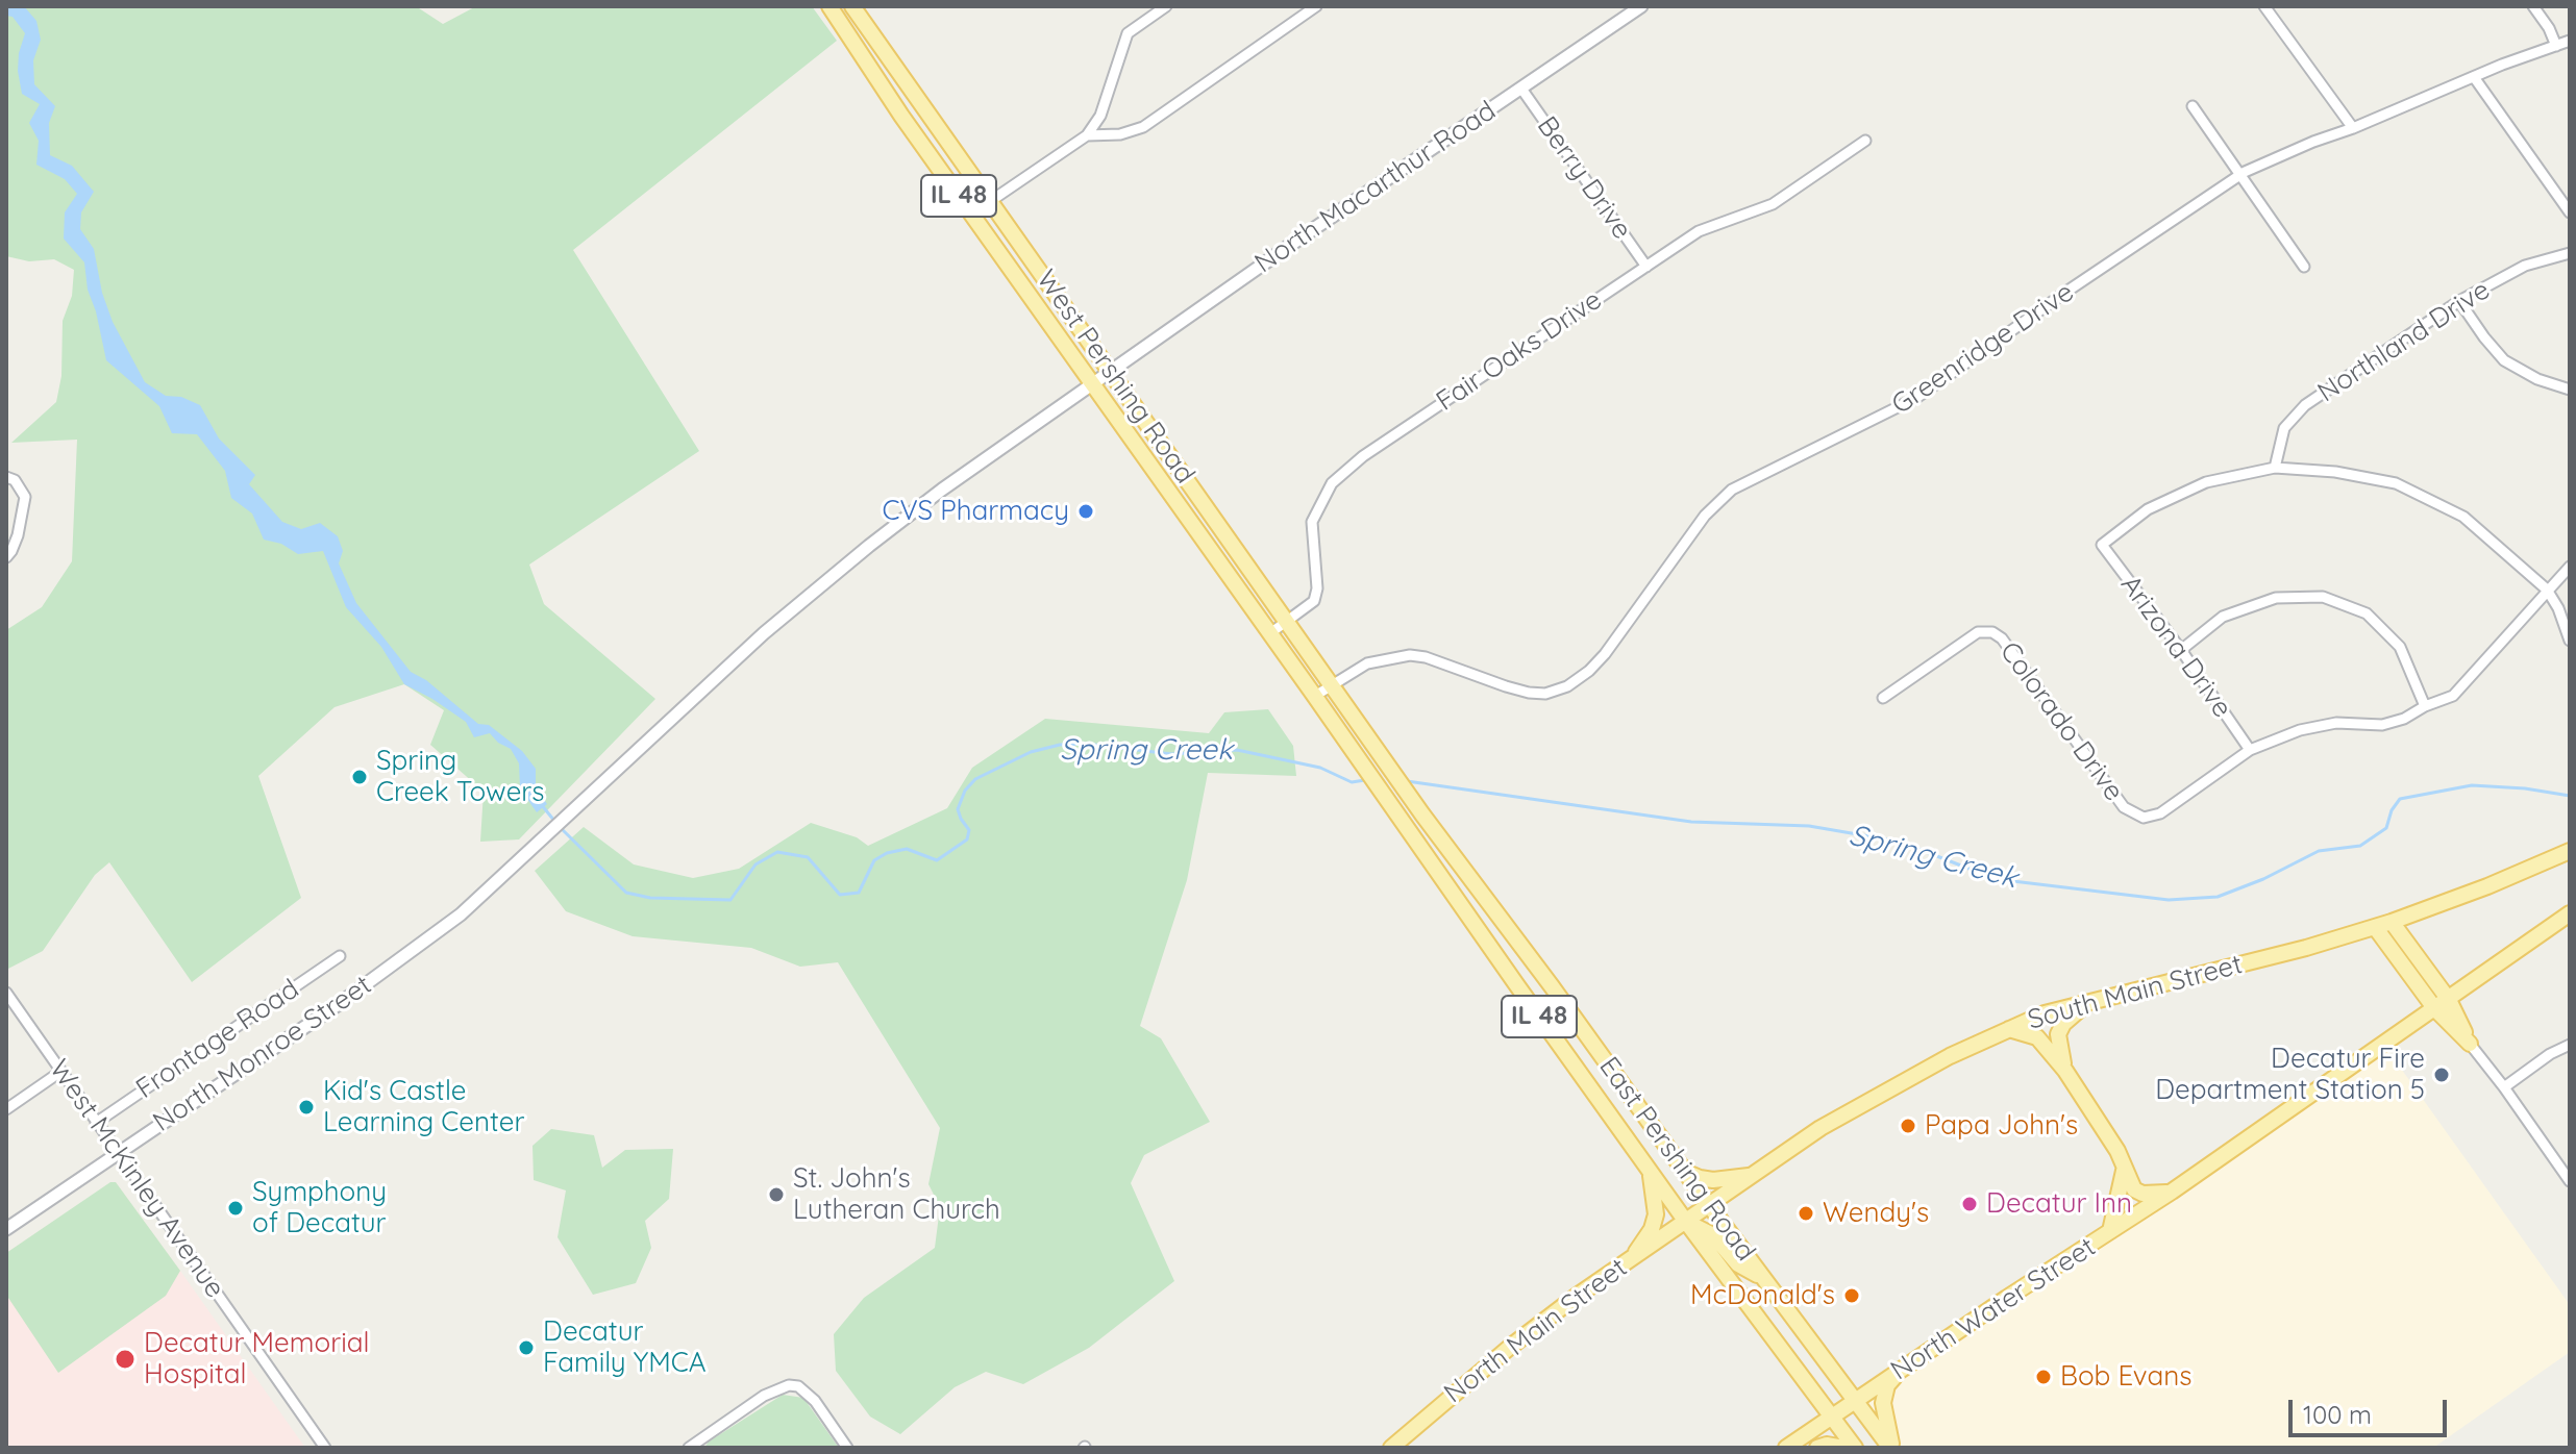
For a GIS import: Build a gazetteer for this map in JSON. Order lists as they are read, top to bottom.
{
  "streets": {
    "main road": [
      "IL 48",
      "West Pershing Road",
      "South Main Street",
      "East Pershing Road",
      "North Water Street",
      "North Main Street"
    ],
    "street": [
      "Berry Drive",
      "North Macarthur Road",
      "Northland Drive",
      "Greenridge Drive",
      "Fair Oaks Drive",
      "Arizona Drive",
      "Colorado Drive",
      "Frontage Road",
      "North Monroe Street",
      "West McKinley Avenue"
    ]
  },
  "crossings": [
    ["Berry Drive", "North Macarthur Road"],
    ["Berry Drive", "Fair Oaks Drive"],
    ["North Macarthur Road", "West Pershing Road"],
    ["North Macarthur Road", "North Monroe Street"],
    ["IL 48", "West Pershing Road"],
    ["IL 48", "South Main Street"],
    ["IL 48", "North Water Street"],
    ["IL 48", "North Main Street"],
    ["Northland Drive", "Arizona Drive"],
    ["Greenridge Drive", "West Pershing Road"],
    ["Fair Oaks Drive", "West Pershing Road"],
    ["West Pershing Road", "East Pershing Road"],
    ["Arizona Drive", "Colorado Drive"],
    ["South Main Street", "East Pershing Road"],
    ["South Main Street", "North Main Street"],
    ["Frontage Road", "West McKinley Avenue"],
    ["North Monroe Street", "West McKinley Avenue"],
    ["East Pershing Road", "North Water Street"]
  ],
  "water": ["Spring Creek"],
  "places": [
    "CVS Pharmacy",
    "Spring Creek Towers",
    "Decatur Fire Department Station 5",
    "Kid's Castle Learning Center",
    "Papa John's",
    "St. John's Lutheran Church",
    "Decatur Inn",
    "Symphony of Decatur",
    "Wendy's",
    "McDonald's",
    "Decatur Family YMCA",
    "Decatur Memorial Hospital",
    "Bob Evans"
  ],
  "scale_bar": "100 m"
}
